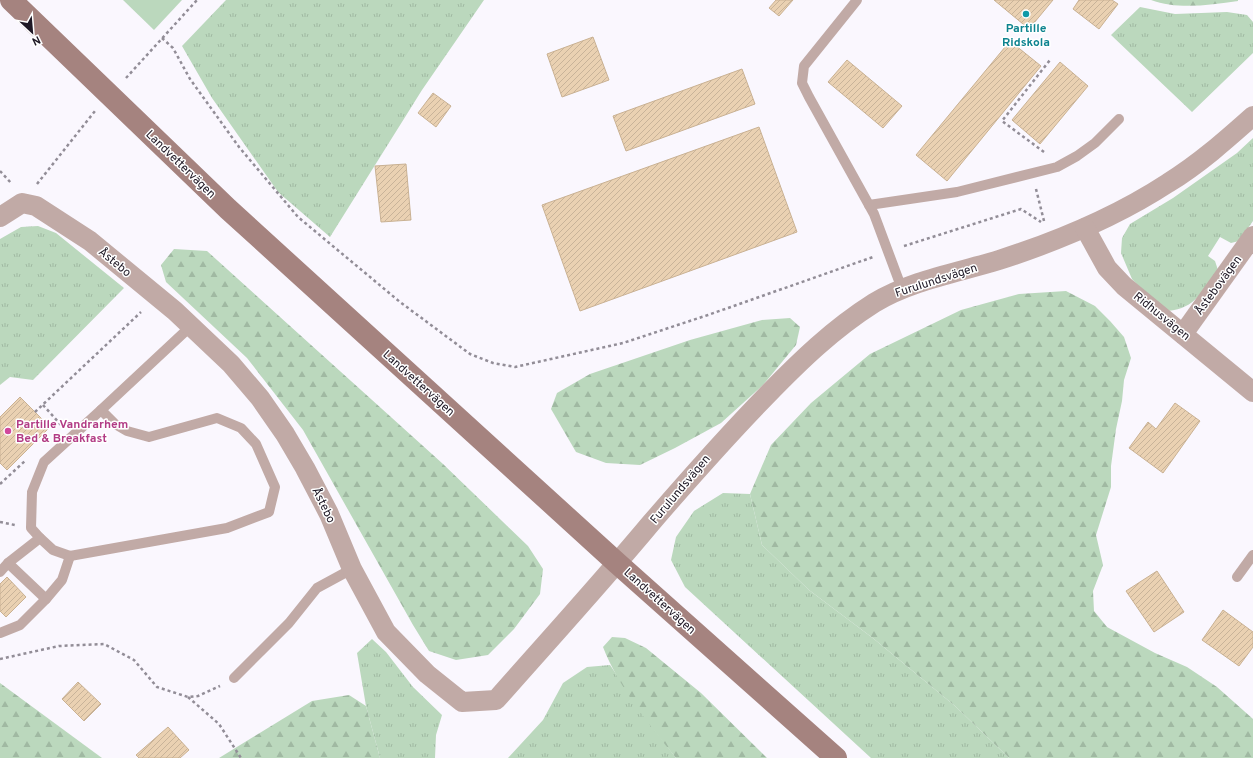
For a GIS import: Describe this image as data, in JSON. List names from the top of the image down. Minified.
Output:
{"streets":{"street":["Landvettervägen","Åstebo","Furulundsvägen","Åstebovägen","Ridhusvägen"]},"crossings":[["Landvettervägen","Åstebo"],["Landvettervägen","Furulundsvägen"],["Åstebo","Furulundsvägen"],["Furulundsvägen","Ridhusvägen"],["Åstebovägen","Ridhusvägen"]],"places":["Partille Ridskola","Partille Vandrarhem Bed & Breakfast"],"north":"bottom right"}
